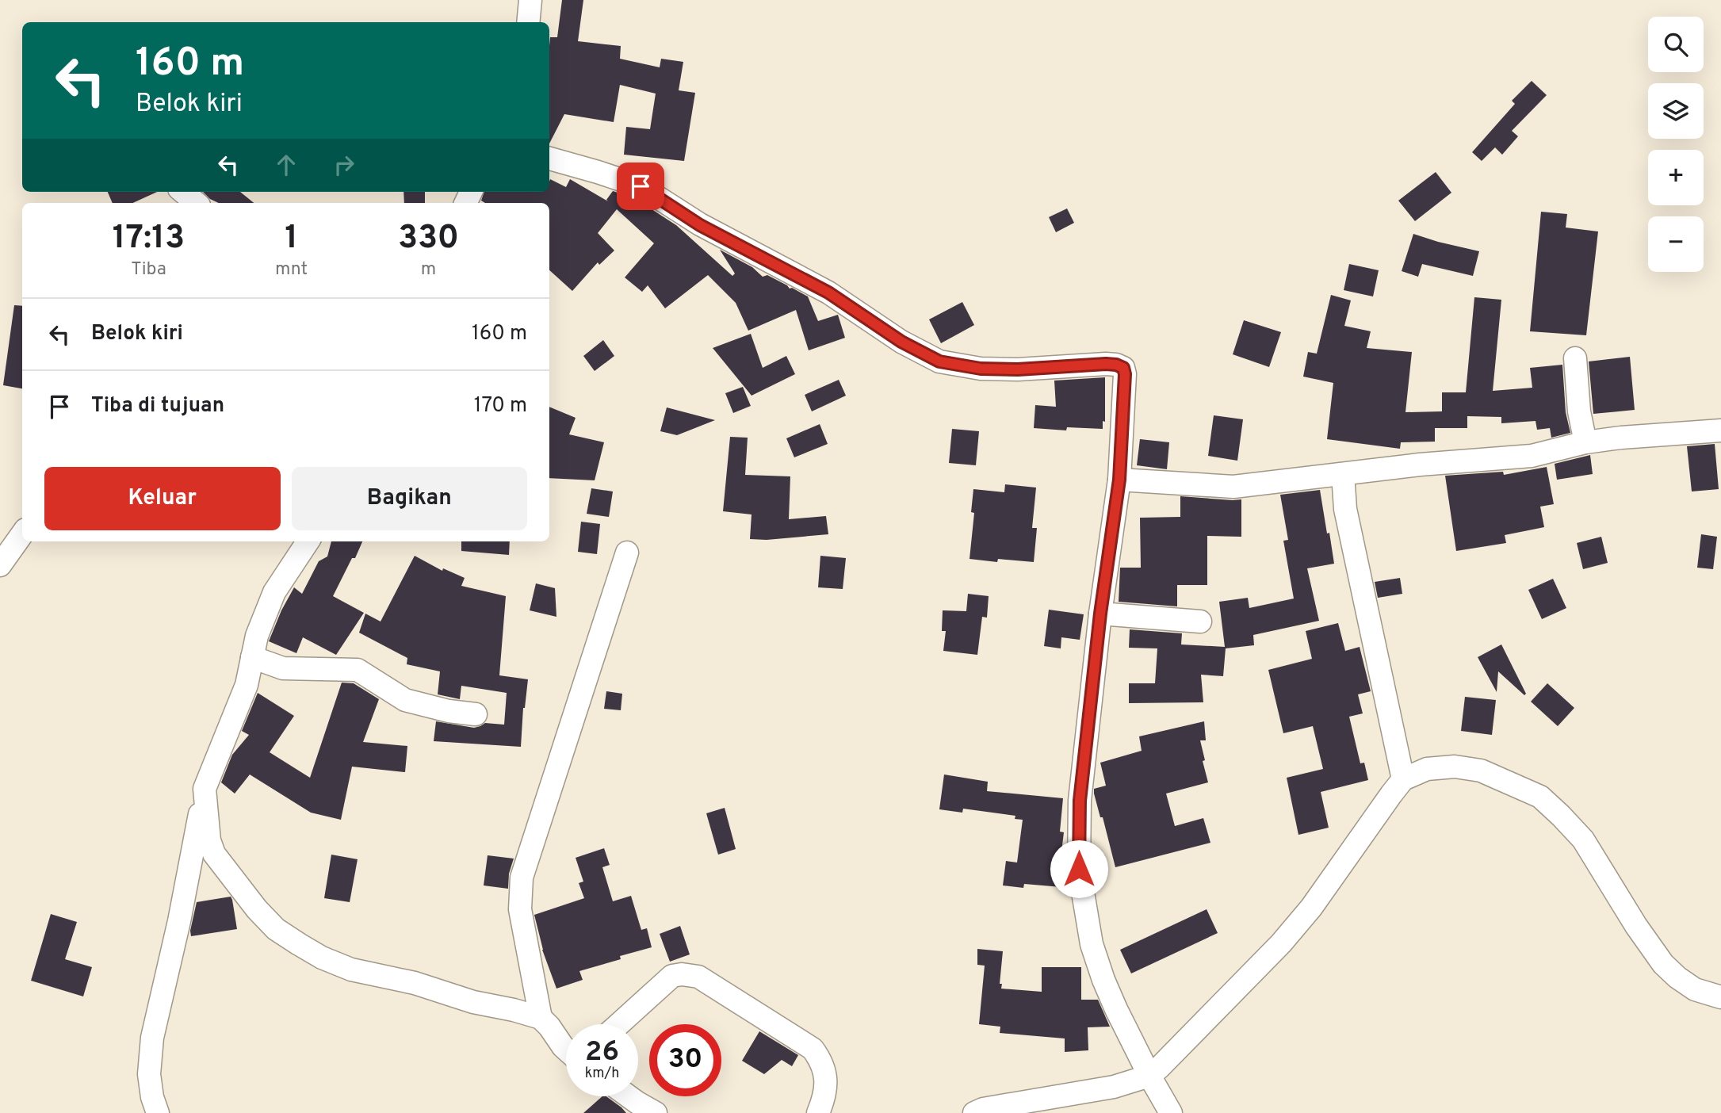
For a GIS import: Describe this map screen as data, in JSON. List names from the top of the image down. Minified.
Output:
{"page":{"map_buttons":["+","−"],"turn":["160 m","Belok kiri"],"eta":["17:13","Tiba","1","mnt","330","m"],"list":[{"name":"Belok kiri","value":"160 m"},{"name":"Tiba di tujuan","value":"170 m"}],"buttons":["Keluar","Bagikan"],"speed":"26 km/h","limit":"30"}}
